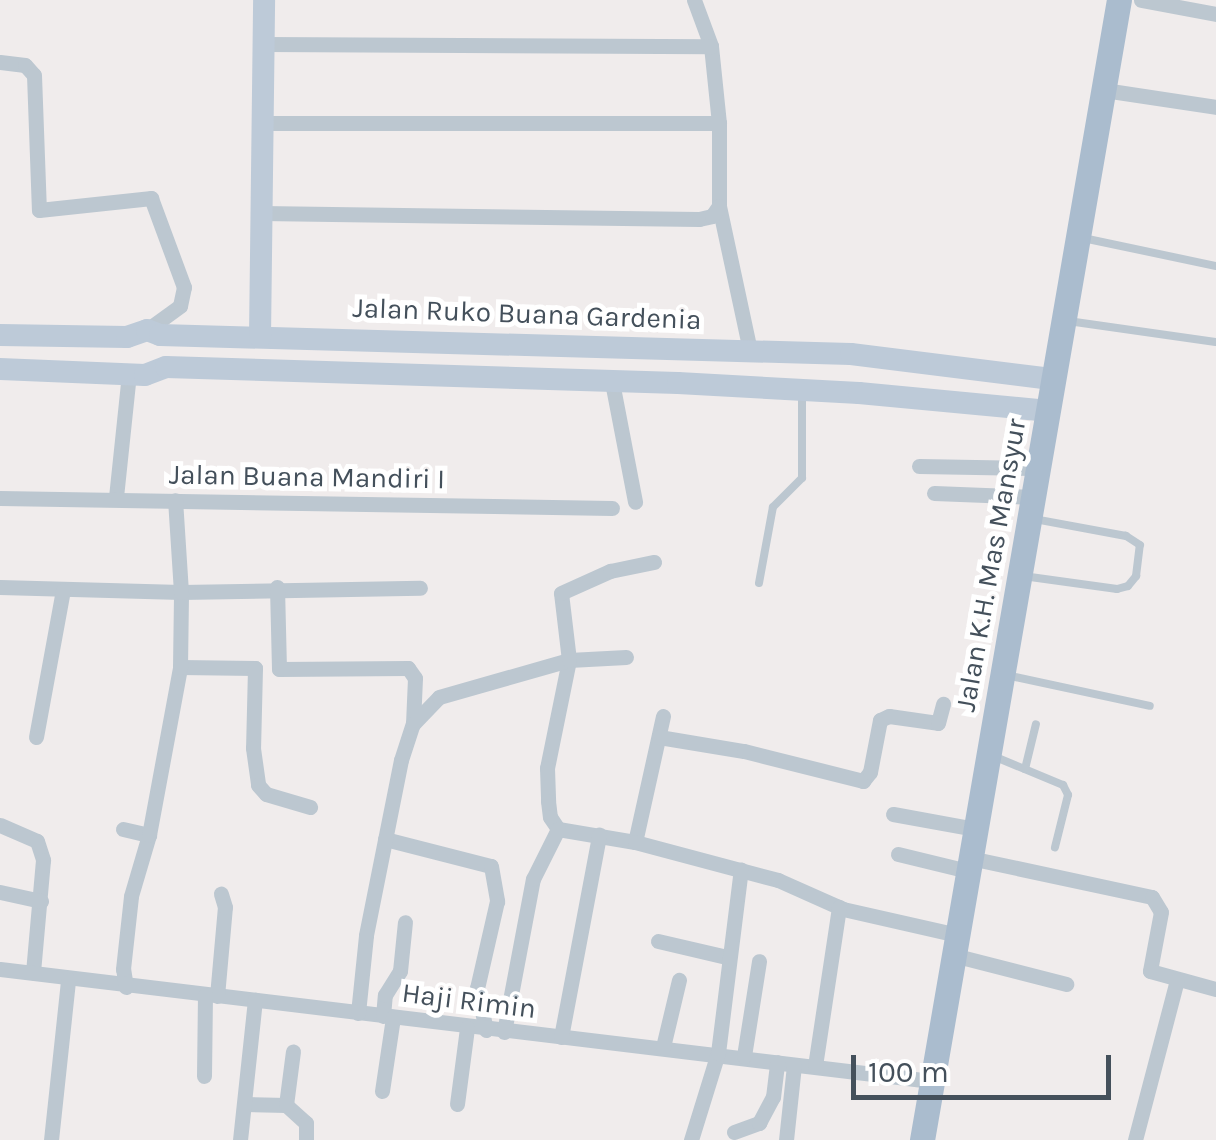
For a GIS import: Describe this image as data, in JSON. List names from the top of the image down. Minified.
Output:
{"streets":{"main road":["Jalan K.H. Mas Mansyur"],"street":["Jalan Ruko Buana Gardenia","Jalan Buana Mandiri I","Haji Rimin"]},"crossings":[["Jalan Ruko Buana Gardenia","Jalan K.H. Mas Mansyur"],["Jalan K.H. Mas Mansyur","Haji Rimin"]],"scale_bar":"100 m"}
